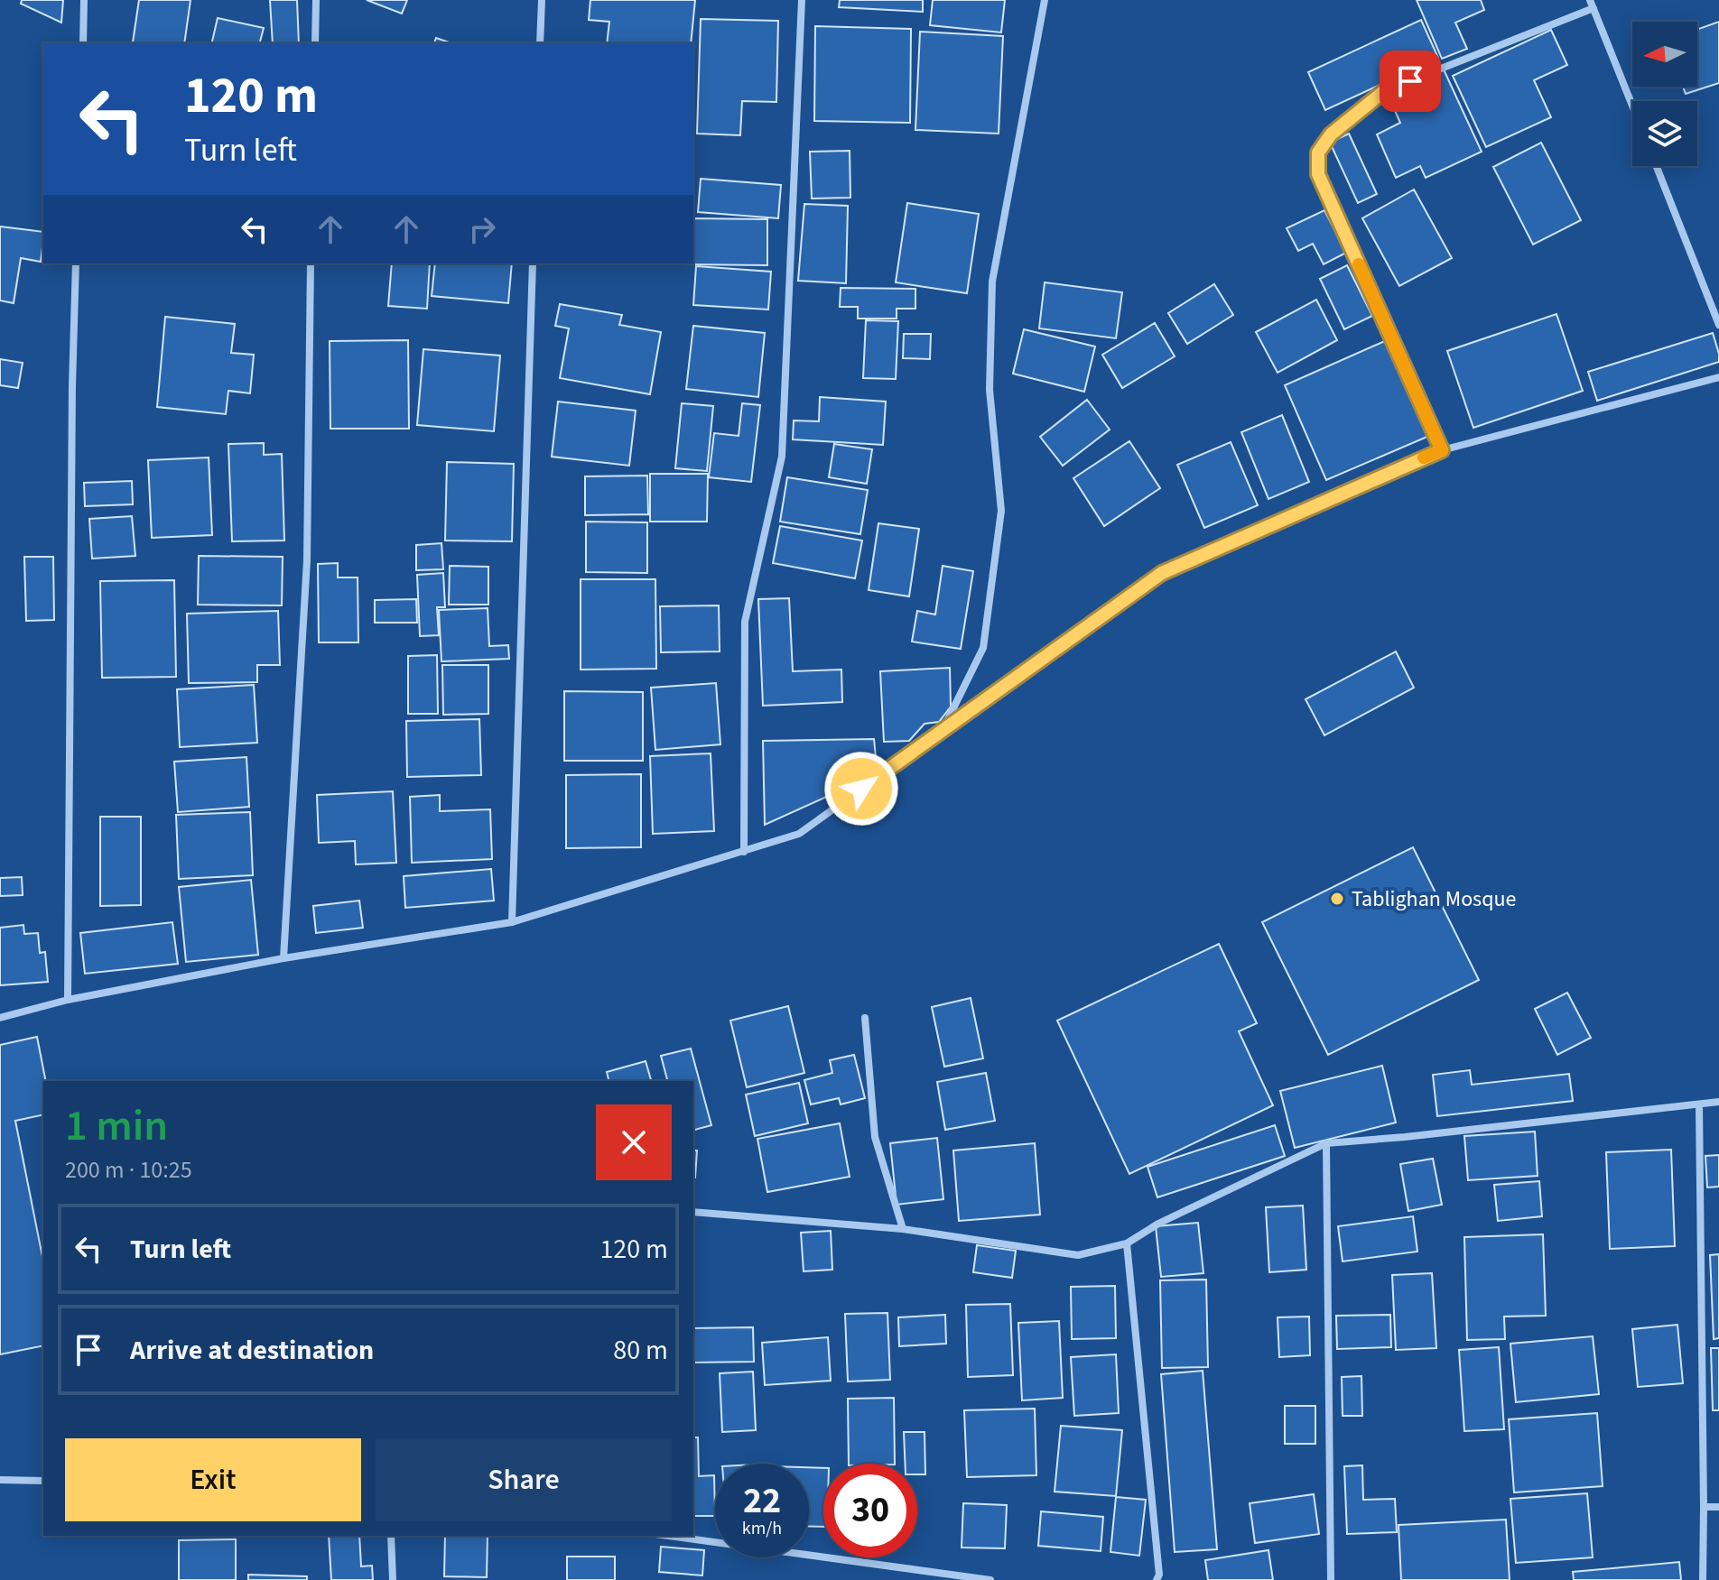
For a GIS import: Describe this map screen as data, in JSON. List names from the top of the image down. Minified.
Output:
{"places":["Tablighan Mosque"],"north":"left","page":{"turn":["120 m","Turn left"],"heading":["1 min","200 m · 10:25"],"list":[{"name":"Turn left","value":"120 m"},{"name":"Arrive at destination","value":"80 m"}],"buttons":["Exit","Share"],"speed":"22 km/h","limit":"30"}}
